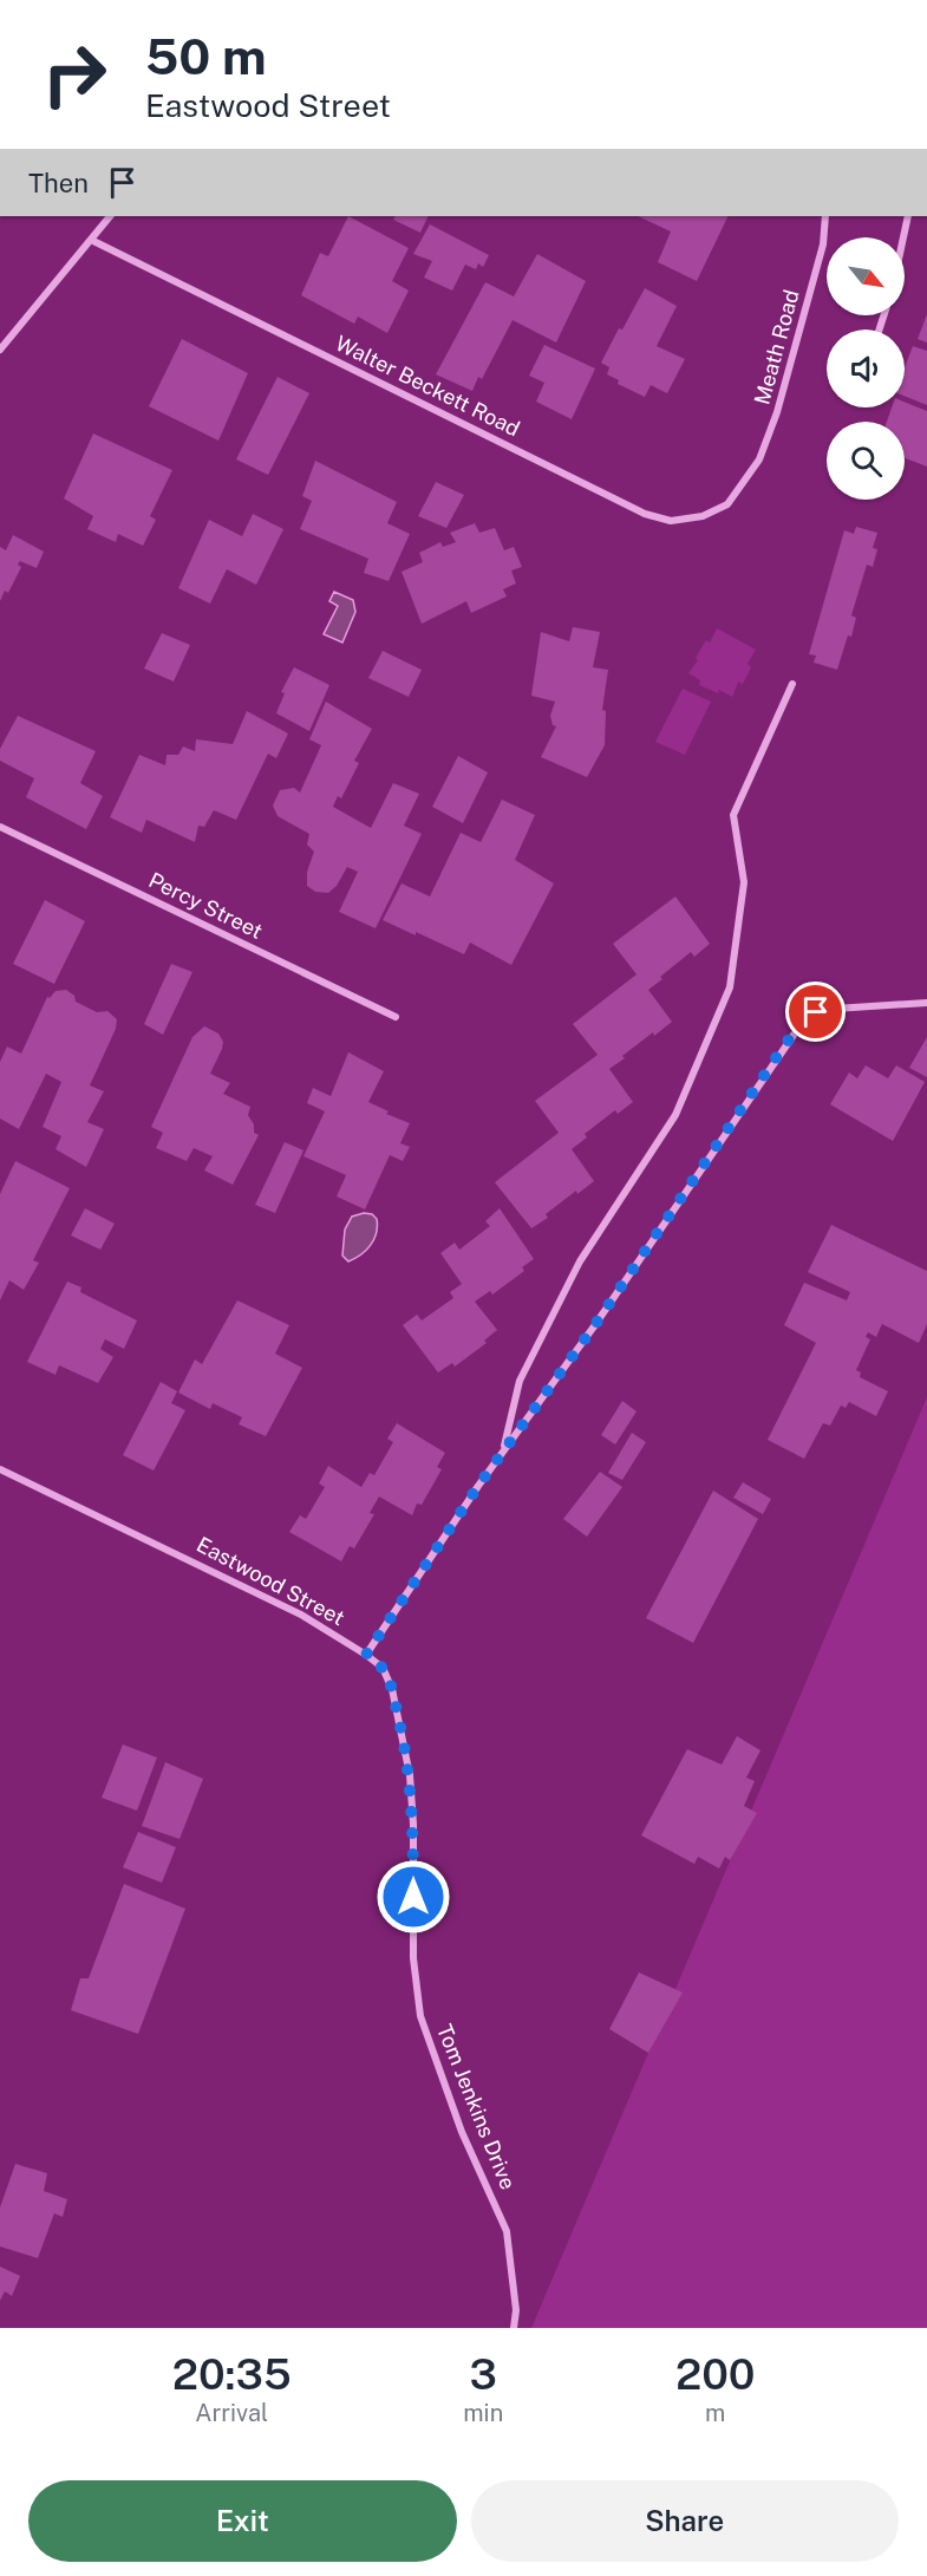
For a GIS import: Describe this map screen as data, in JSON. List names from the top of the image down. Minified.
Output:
{"streets":{"street":["Meath Road","Walter Beckett Road","Percy Street","Eastwood Street","Tom Jenkins Drive"]},"crossings":[["Meath Road","Walter Beckett Road"],["Eastwood Street","Tom Jenkins Drive"]],"north":"bottom right","page":{"turn":["50 m","Eastwood Street"],"then":"Then","eta":["20:35","Arrival","3","min","200","m"],"buttons":["Exit","Share"]}}
